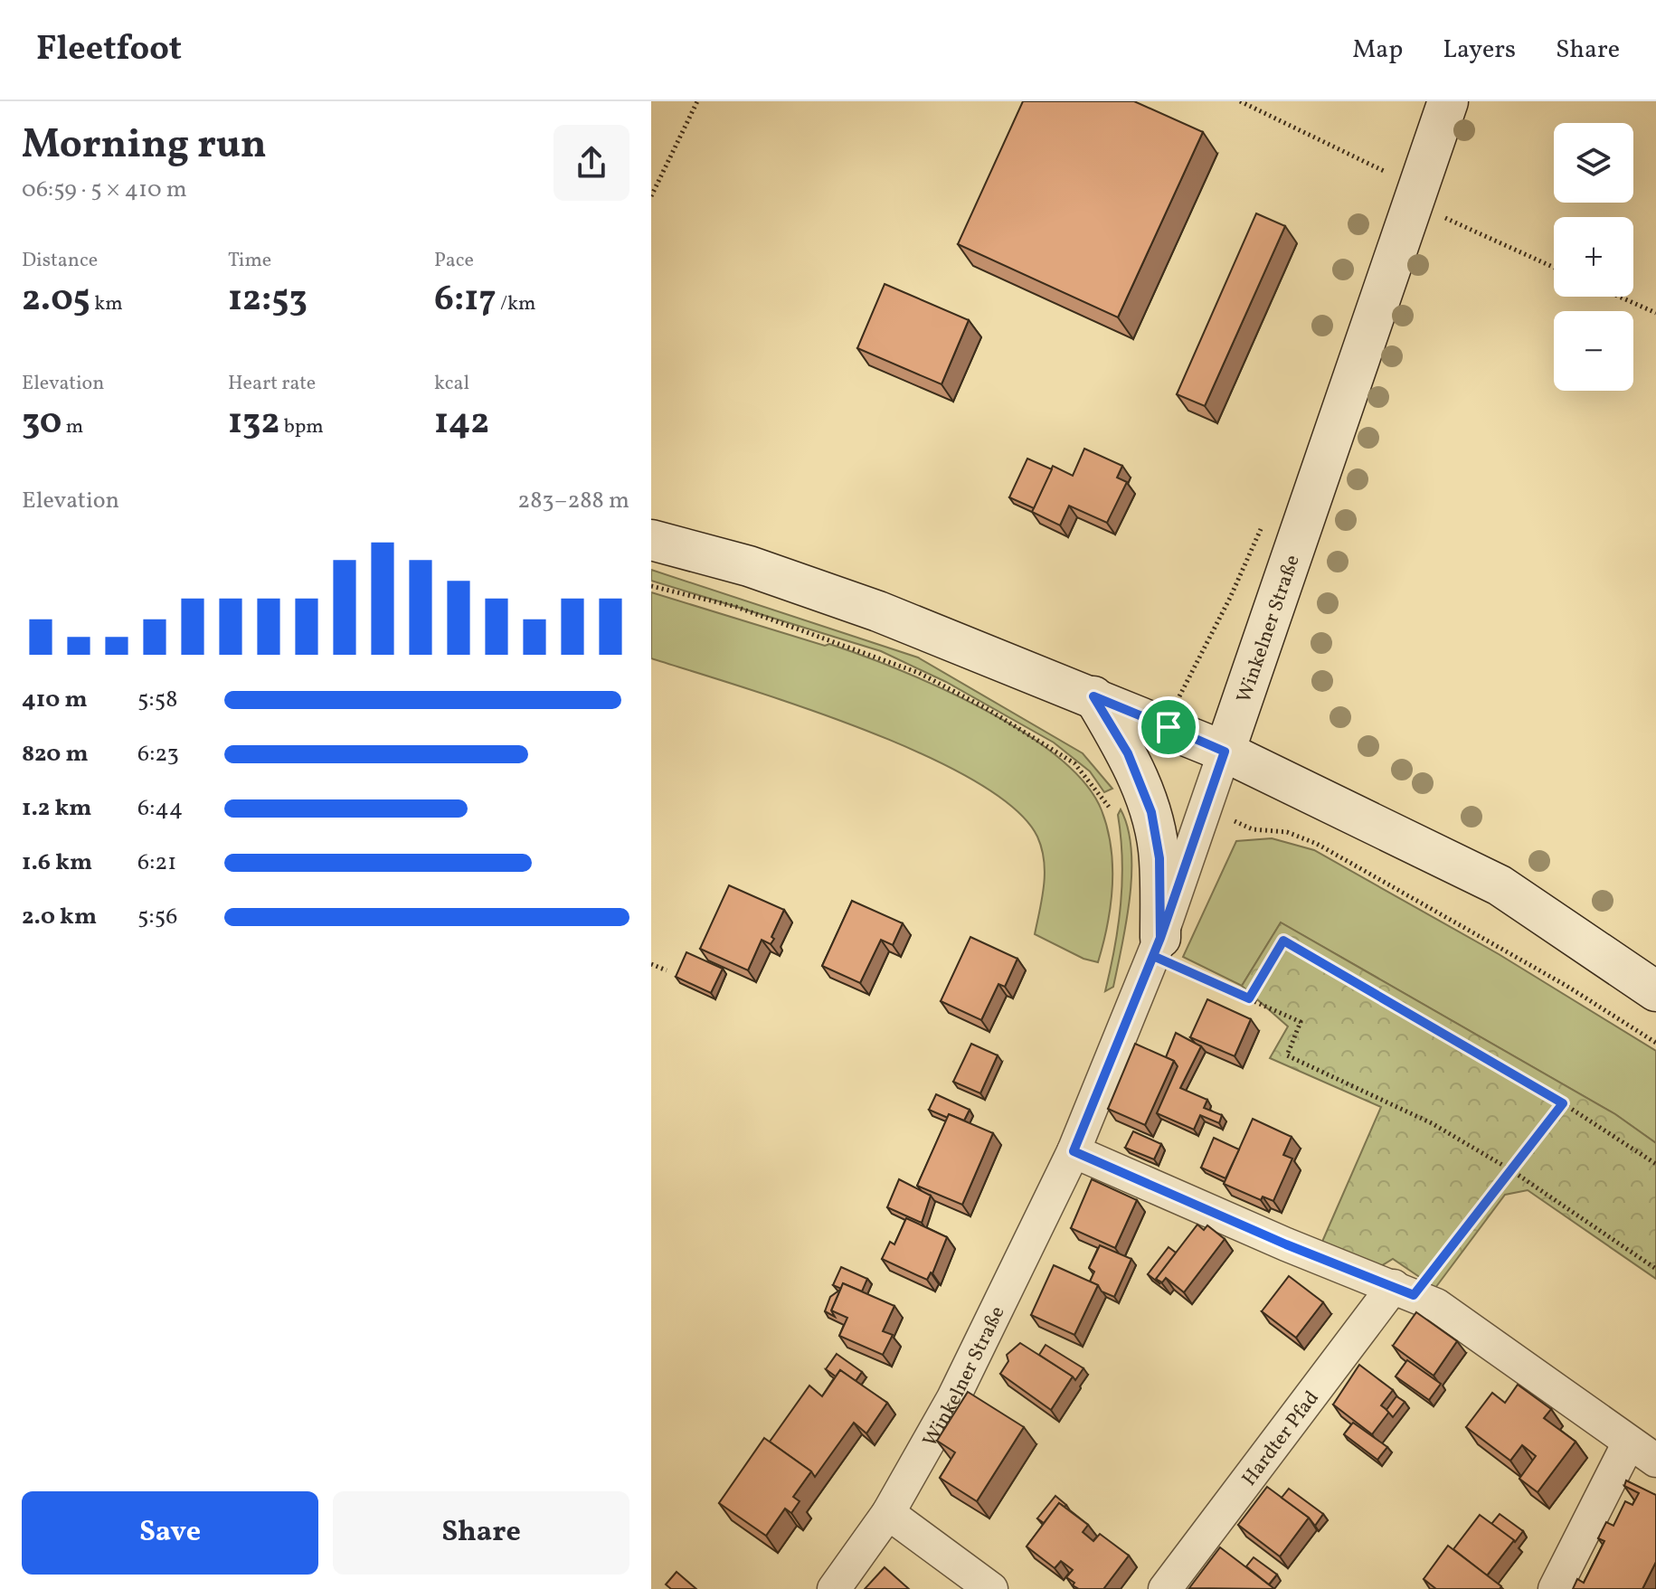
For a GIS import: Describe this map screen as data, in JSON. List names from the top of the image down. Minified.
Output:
{"streets":{"main road":["Winkelner Straße"],"street":["Hardter Pfad"]},"page":{"header":"Fleetfoot","nav":["Map","Layers","Share"],"heading":["Morning run","06:59 · 5 × 410 m"],"map_buttons":["+","−"],"stats":[["Distance","2.05 km"],["Time","12:53"],["Pace","6:17 /km"],["Elevation","30 m"],["Heart rate","132 bpm"],["kcal","142"]],"chart":["Elevation","283–288 m"],"list":[{"name":"410 m","note":"5:58"},{"name":"820 m","note":"6:23"},{"name":"1.2 km","note":"6:44"},{"name":"1.6 km","note":"6:21"},{"name":"2.0 km","note":"5:56"}],"buttons":["Save","Share"]}}
